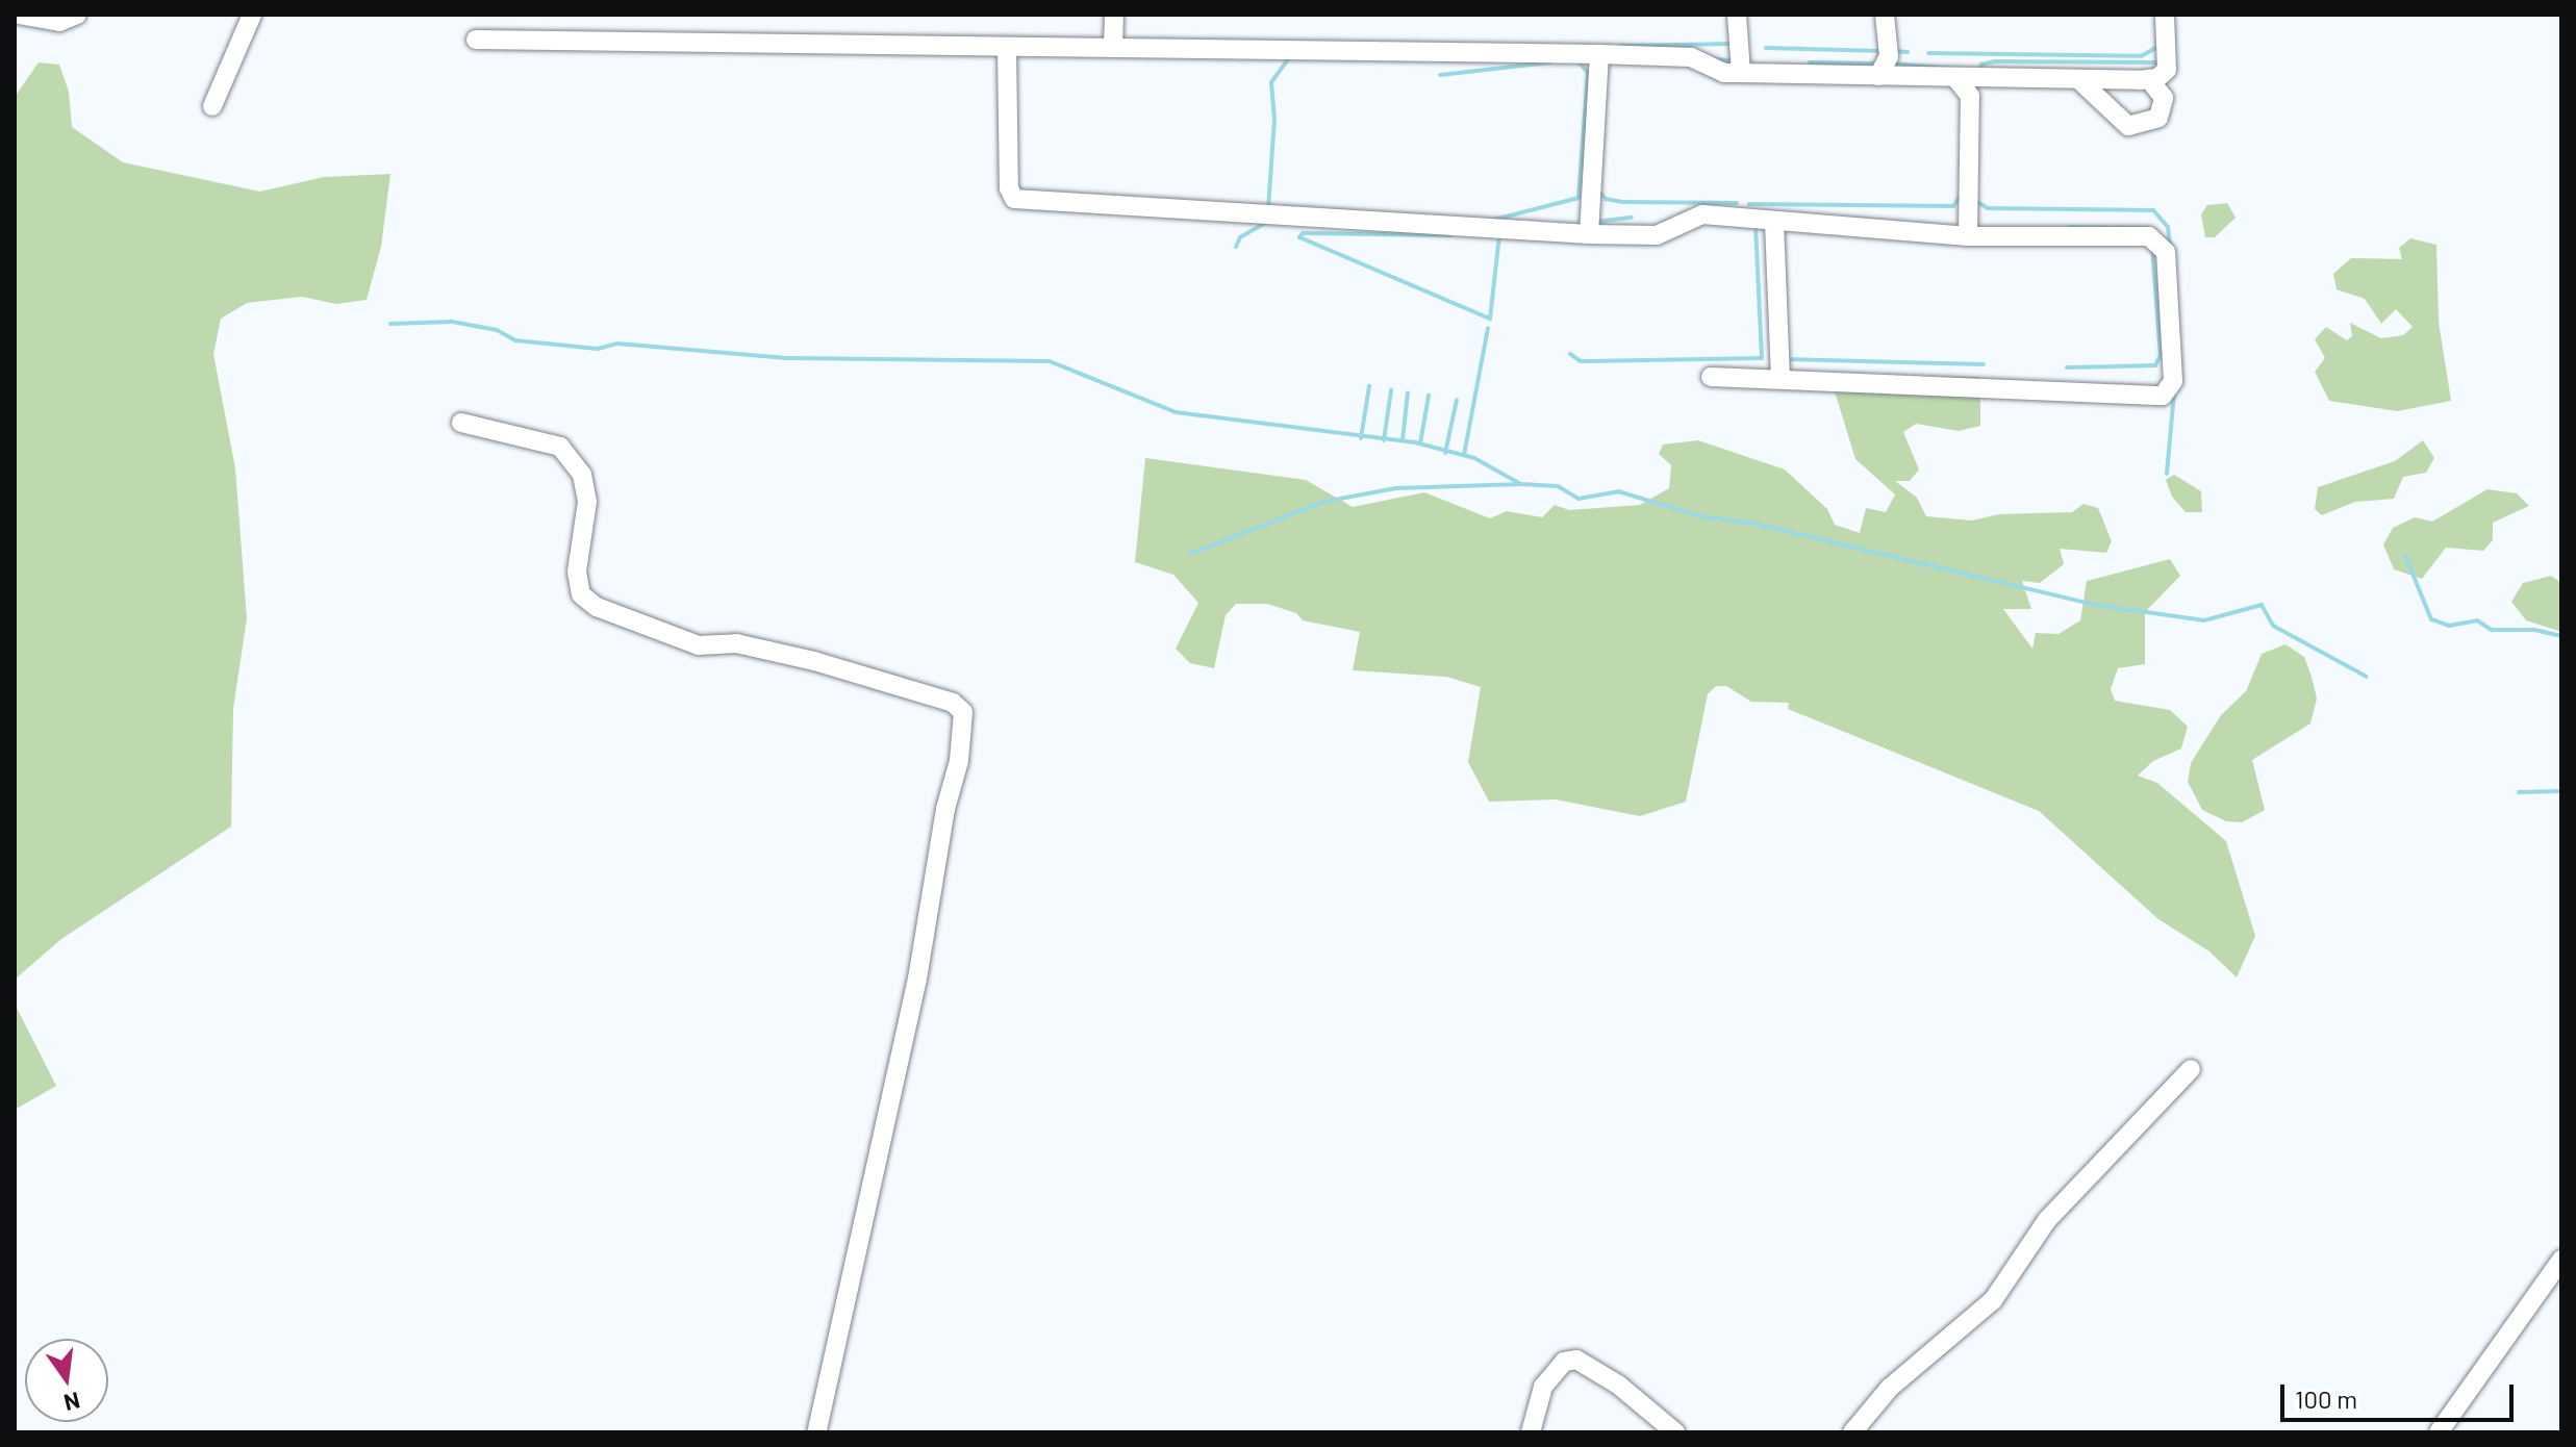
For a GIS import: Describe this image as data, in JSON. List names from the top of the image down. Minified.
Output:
{"scale_bar":"100 m","north":"bottom"}
